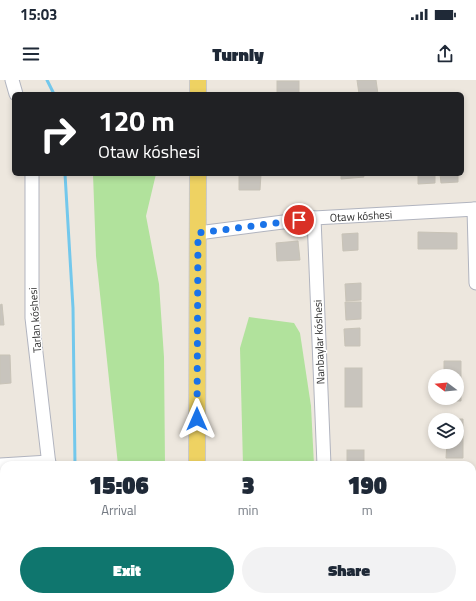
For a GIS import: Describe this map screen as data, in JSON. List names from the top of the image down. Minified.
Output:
{"streets":{"street":["Otaw kóshesi","Tarlan kóshesi","Nanbaylar kóshesi"]},"crossings":[["Otaw kóshesi","Nanbaylar kóshesi"]],"north":"left","page":{"status":"15:03","header":"Turnly","turn":["120 m","Otaw kóshesi"],"eta":["15:06","Arrival","3","min","190","m"],"buttons":["Exit","Share"]}}
